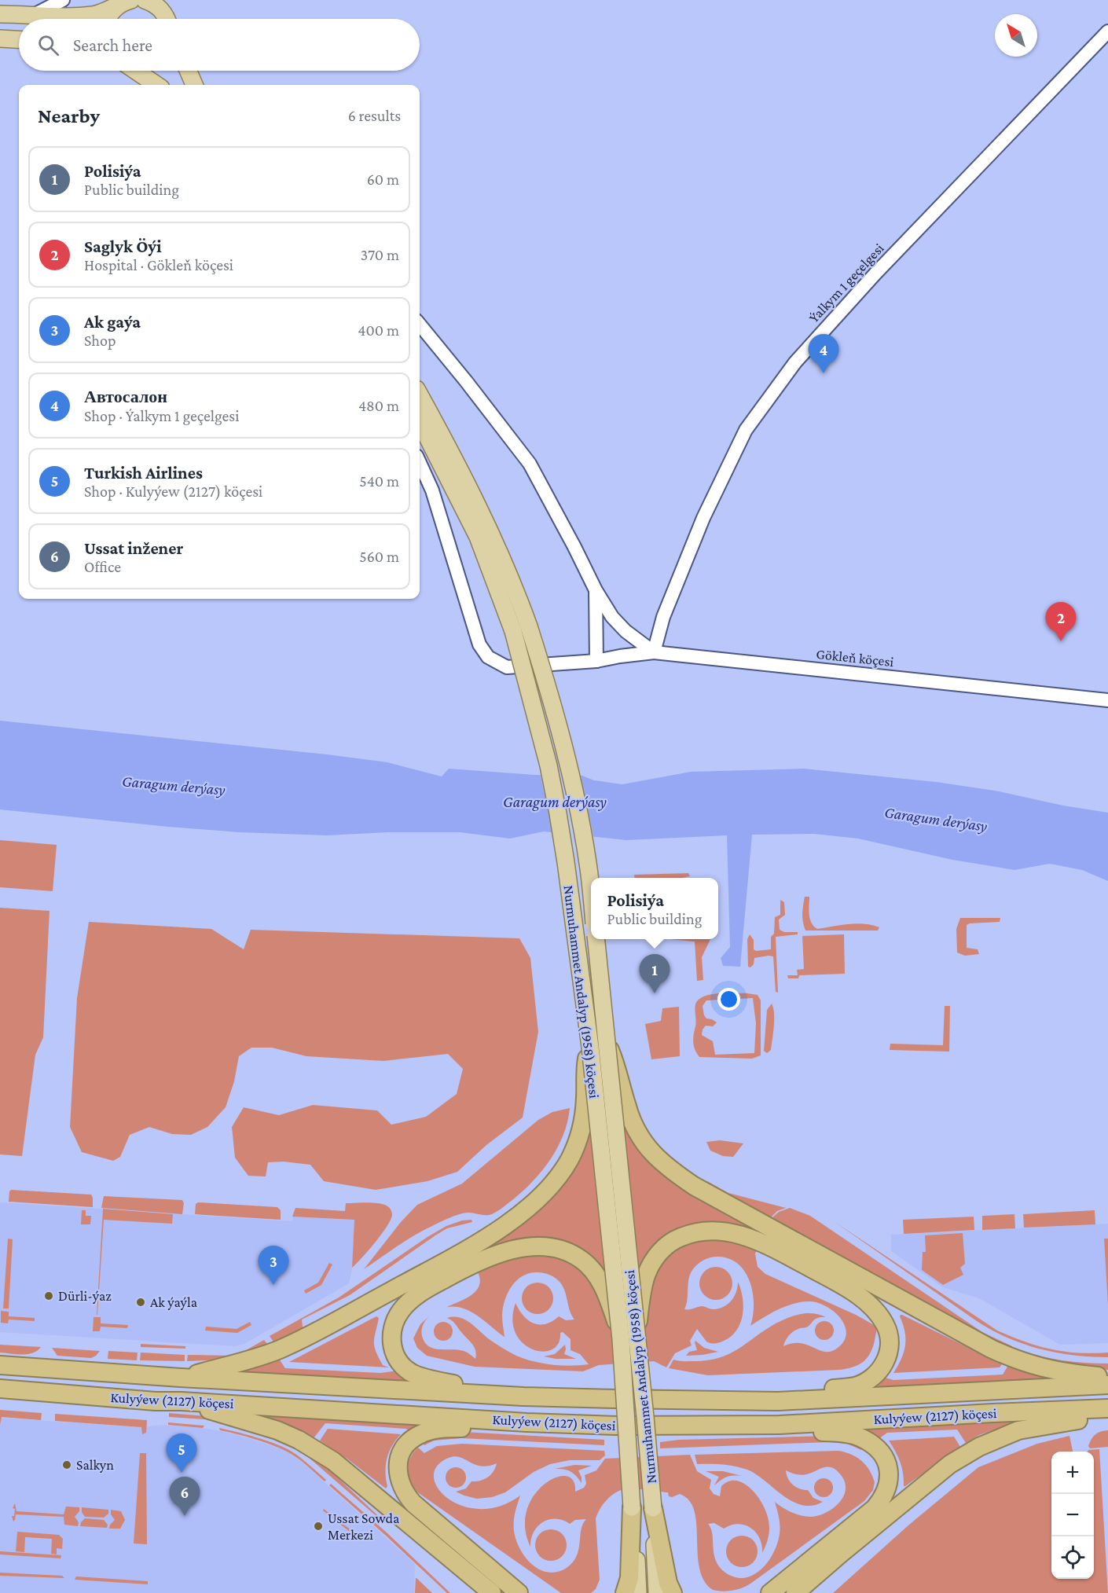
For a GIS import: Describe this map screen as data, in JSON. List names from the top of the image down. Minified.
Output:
{"streets":{"highway":["Kulyýew (2127) köçesi"],"main road":["Nurmuhammet Andalyp (1958) köçesi"],"street":["Ýalkym 1 geçelgesi","Gökleň köçesi"]},"crossings":[["Ýalkym 1 geçelgesi","Gökleň köçesi"]],"water":["Garagum derýasy"],"places":["Dürli-ýaz","Ak ýaýla","Salkyn","Ussat Sowda Merkezi"],"north":"top left","page":{"search":"Search here","heading":["Nearby","6 results"],"list":[{"mark":"1","name":"Polisiýa","note":"Public building","value":"60 m"},{"mark":"2","name":"Saglyk Öýi","note":"Hospital · Gökleň köçesi","value":"370 m"},{"mark":"3","name":"Ak gaýa","note":"Shop","value":"400 m"},{"mark":"4","name":"Автосалон","note":"Shop · Ýalkym 1 geçelgesi","value":"480 m"},{"mark":"5","name":"Turkish Airlines","note":"Shop · Kulyýew (2127) köçesi","value":"540 m"},{"mark":"6","name":"Ussat inžener","note":"Office","value":"560 m"}],"pins":["4","2","1","3","5","6"],"popup":["Polisiýa","Public building"],"map_buttons":["+","−"]}}
